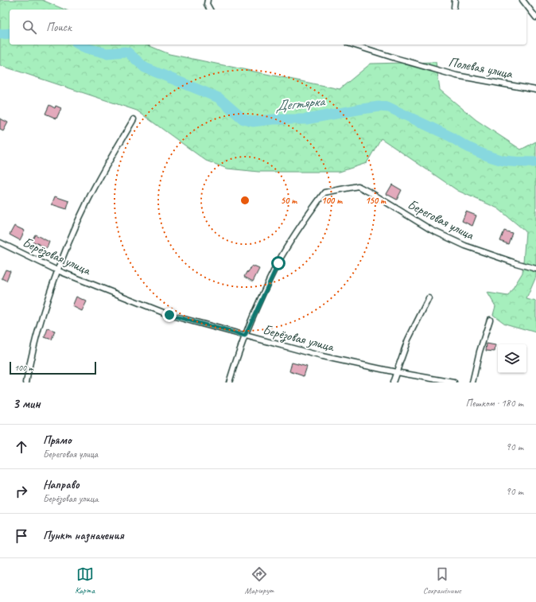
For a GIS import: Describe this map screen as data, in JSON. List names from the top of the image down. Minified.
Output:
{"streets":{"street":["Полевая улица","Береговая улица","Берёзовая улица"]},"crossings":[["Береговая улица","Берёзовая улица"]],"water":["Дегтярка"],"scale_bar":"100 m","page":{"search":"Поиск","scale":"100 m","heading":["3 мин","Пешком · 180 m"],"list":[["Прямо","Береговая улица","90 m"],["Направо","Берёзовая улица","90 m"],"Пункт назначения"],"nav":["Карта","Маршрут","Сохранённые"]},"rings":["50 m","100 m","150 m"]}
